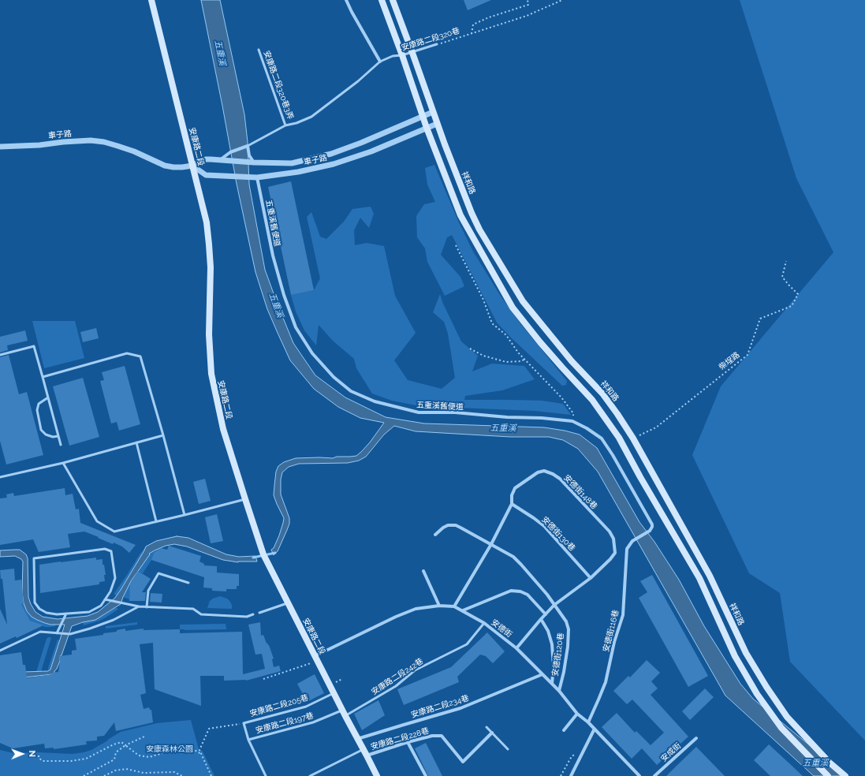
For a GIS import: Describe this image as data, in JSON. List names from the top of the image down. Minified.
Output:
{"streets":{"main road":["安康路二段","祥和路"],"street":["安康路二段320巷","車子路","五重溪舊便道","安德街148巷","安德街130巷","安德街","安德街116巷","安德街120巷","安康路二段234巷","安康路二段228巷","安成街"],"lane":["安康路二段320巷3弄","安康路二段242巷","安康路二段205巷","安康路二段197巷"],"path":["柴埕路"]},"crossings":[["安康路二段320巷","安康路二段320巷3弄"],["安康路二段320巷","車子路"],["安康路二段320巷","祥和路"],["車子路","安康路二段"],["車子路","祥和路"],["車子路","五重溪舊便道"],["安康路二段","安德街"],["安康路二段","安康路二段242巷"],["安康路二段","安康路二段205巷"],["安康路二段","安康路二段234巷"],["安康路二段","安康路二段197巷"],["安康路二段","安康路二段228巷"],["祥和路","柴埕路"],["五重溪舊便道","安德街116巷"],["安德街148巷","安德街130巷"],["安德街148巷","安德街"],["安德街148巷","安德街120巷"],["安德街","安德街116巷"],["安德街","安德街120巷"],["安德街","安康路二段242巷"],["安德街","安康路二段234巷"],["安康路二段242巷","安康路二段197巷"],["安康路二段205巷","安康路二段197巷"]],"water":["五重溪"],"parks":["安康森林公園"],"north":"right"}
